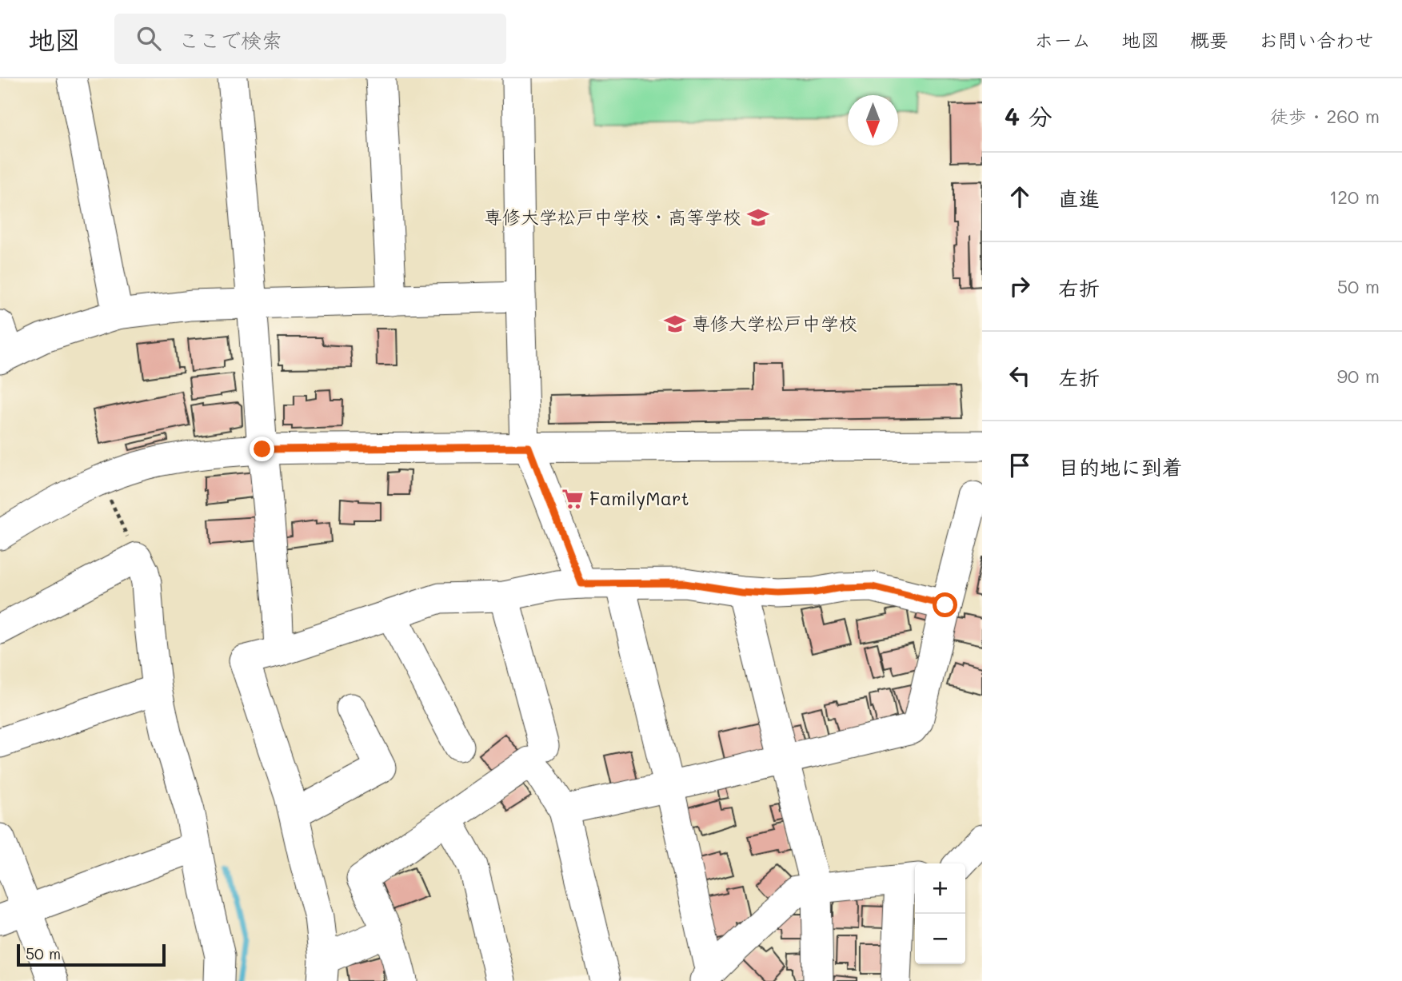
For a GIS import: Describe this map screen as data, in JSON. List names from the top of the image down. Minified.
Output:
{"places":{"school or university":["専修大学松戸中学校・高等学校","専修大学松戸中学校"],"supermarket":["FamilyMart"]},"scale_bar":"50 m","north":"bottom","page":{"header":"地図","search":"ここで検索","nav":["ホーム","地図","概要","お問い合わせ"],"heading":["4 分","徒歩 · 260 m"],"list":[["直進","120 m"],["右折","50 m"],["左折","90 m"],"目的地に到着"],"map_buttons":["+","−"],"scale":"50 m"}}
